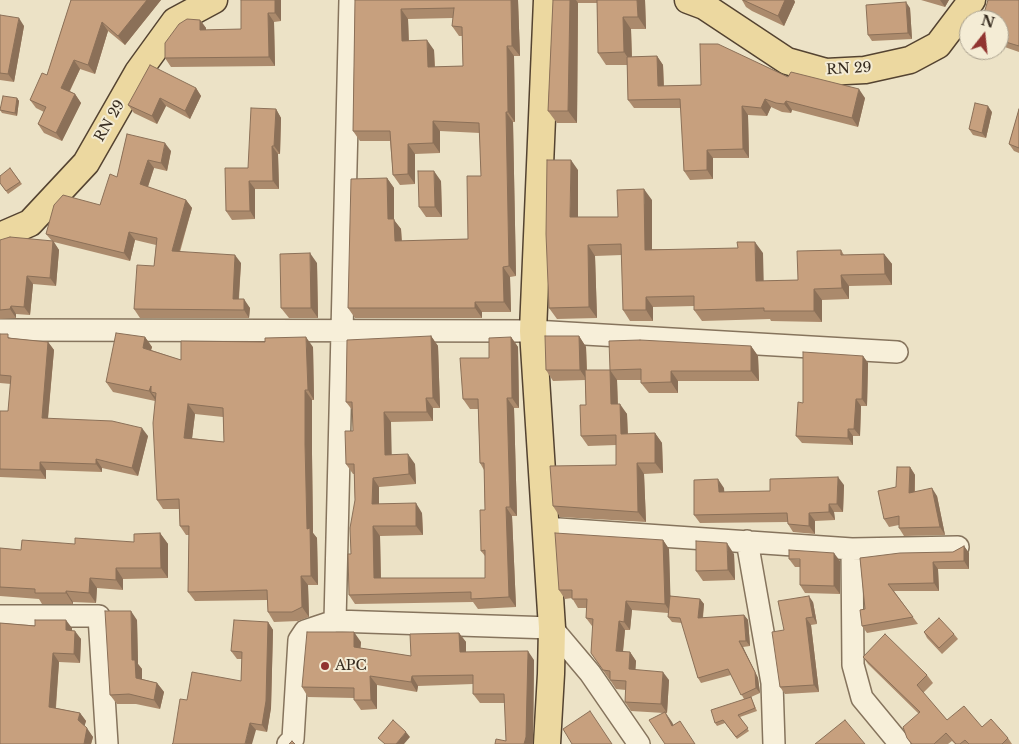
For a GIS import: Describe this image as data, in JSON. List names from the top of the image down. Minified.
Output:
{"streets":{"main road":["RN 29"]},"places":["APC"],"north":"top"}
